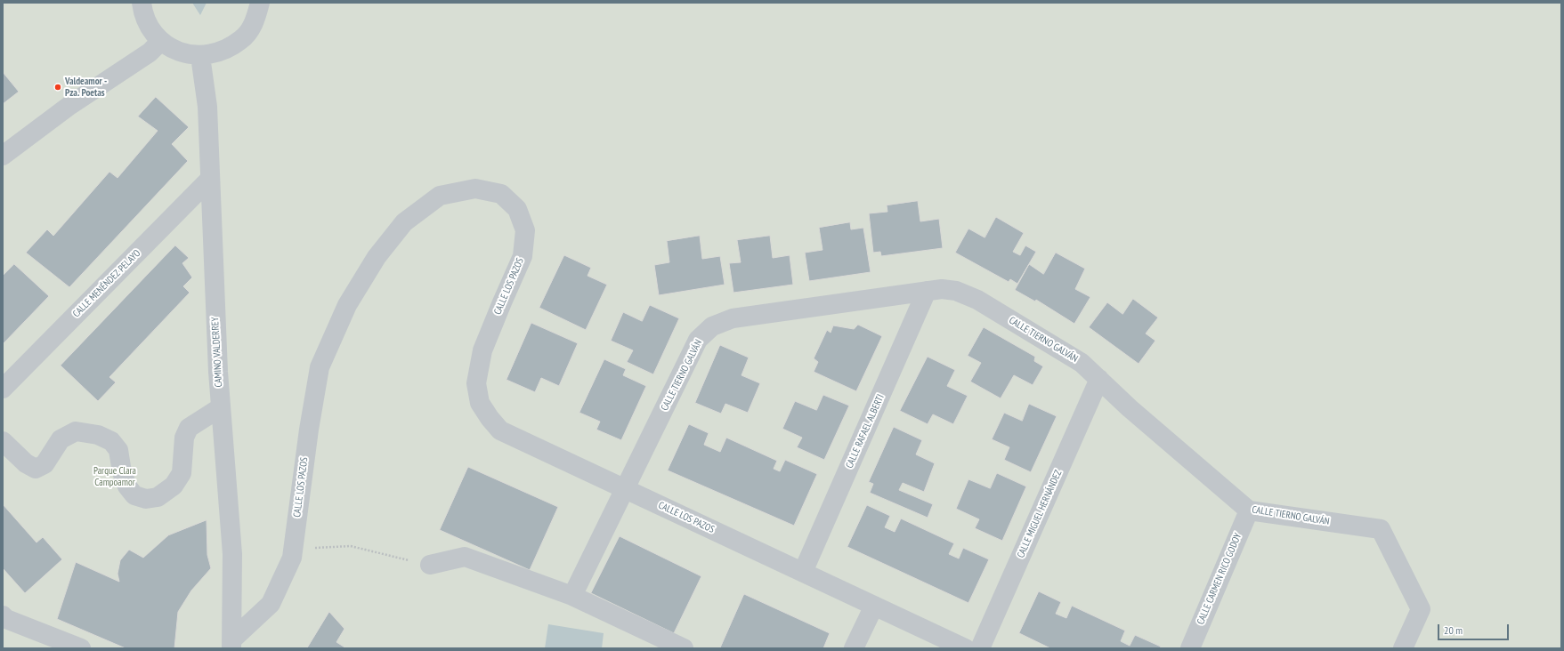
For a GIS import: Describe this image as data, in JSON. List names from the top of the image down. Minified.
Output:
{"streets":{"street":["CALLE MENÉNDEZ PELAYO","CALLE LOS PAZOS","CALLE TIERNO GALVÁN","CAMINO VALDERREY","CALLE RAFAEL ALBERTI","CALLE MIGUEL HERNÁNDEZ","CALLE CARMEN RICO GODOY"]},"crossings":[["CALLE MENÉNDEZ PELAYO","CAMINO VALDERREY"],["CALLE LOS PAZOS","CALLE TIERNO GALVÁN"],["CALLE LOS PAZOS","CAMINO VALDERREY"],["CALLE LOS PAZOS","CALLE RAFAEL ALBERTI"],["CALLE TIERNO GALVÁN","CALLE RAFAEL ALBERTI"],["CALLE TIERNO GALVÁN","CALLE MIGUEL HERNÁNDEZ"],["CALLE TIERNO GALVÁN","CALLE CARMEN RICO GODOY"]],"parks":["Parque Clara Campoamor"],"places":["Valdeamor - Pza. Poetas"],"scale_bar":"20 m"}
